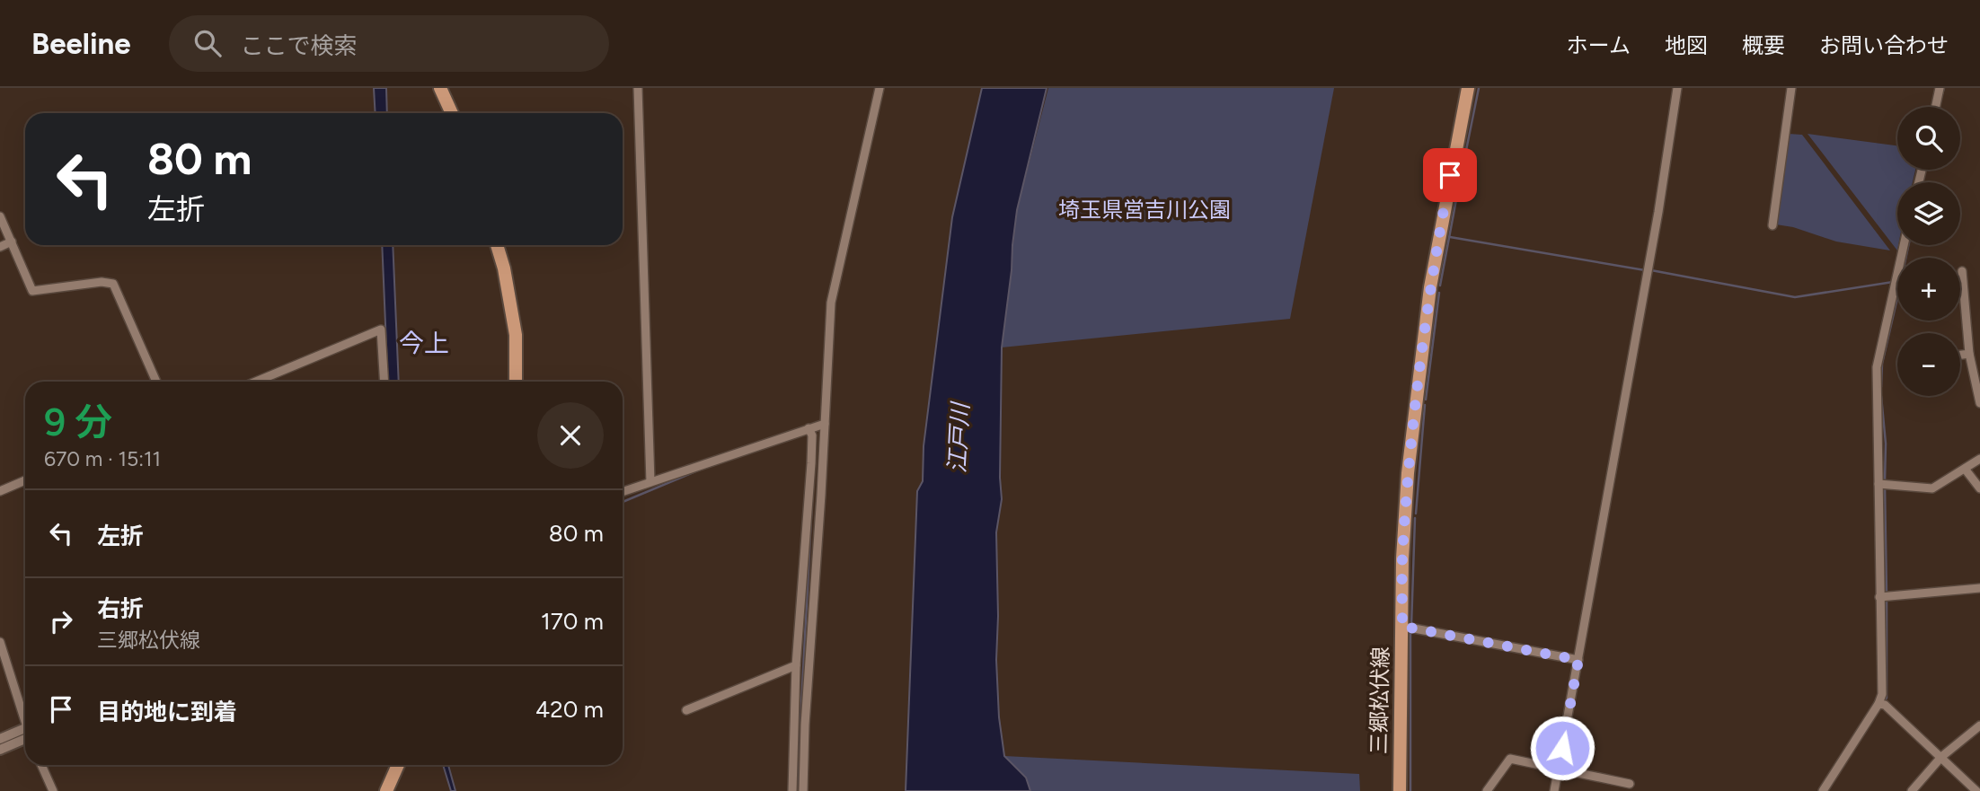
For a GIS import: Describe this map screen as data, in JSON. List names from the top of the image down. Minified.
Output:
{"streets":{"main road":["三郷松伏線"]},"districts":["今上"],"water":["江戸川"],"parks":["埼玉県営吉川公園"],"page":{"header":"Beeline","search":"ここで検索","nav":["ホーム","地図","概要","お問い合わせ"],"map_buttons":["+","−"],"turn":["80 m","左折"],"heading":["9 分","670 m · 15:11"],"list":[{"name":"左折","value":"80 m"},{"name":"右折","note":"三郷松伏線","value":"170 m"},{"name":"目的地に到着","value":"420 m"}]}}
